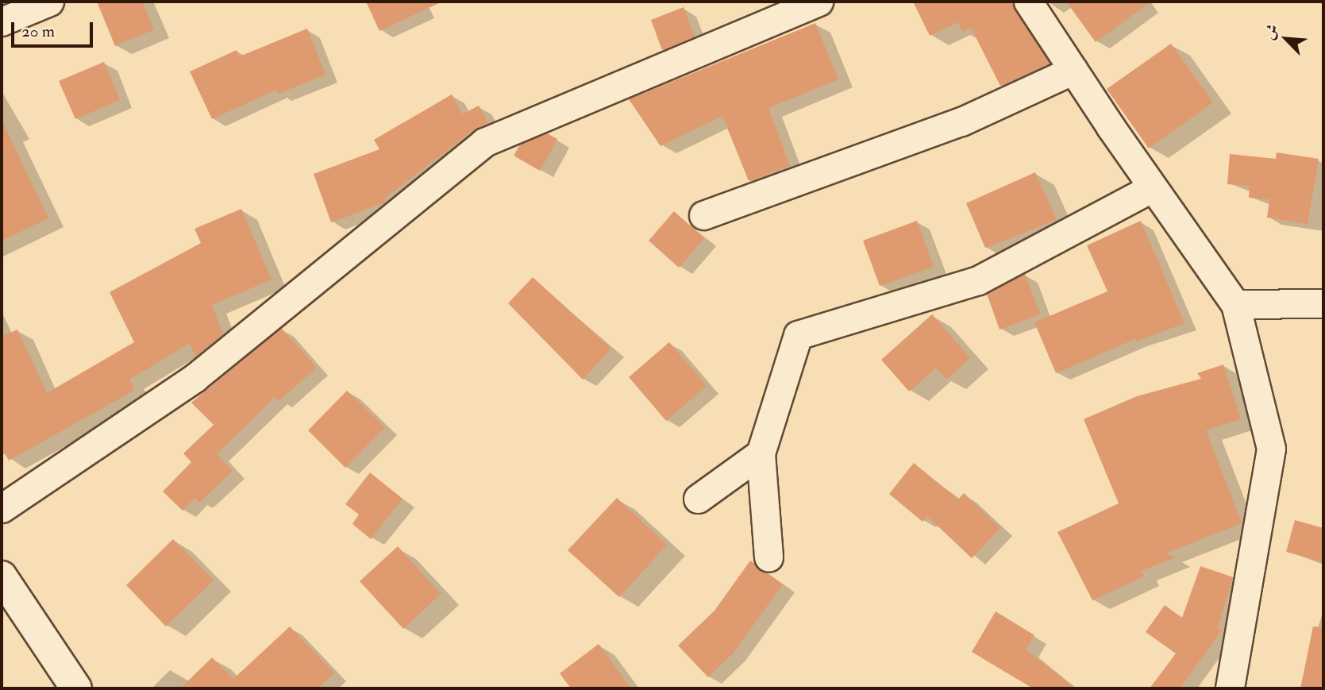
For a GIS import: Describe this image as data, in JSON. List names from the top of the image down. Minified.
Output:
{"scale_bar":"20 m","north":"top left"}
